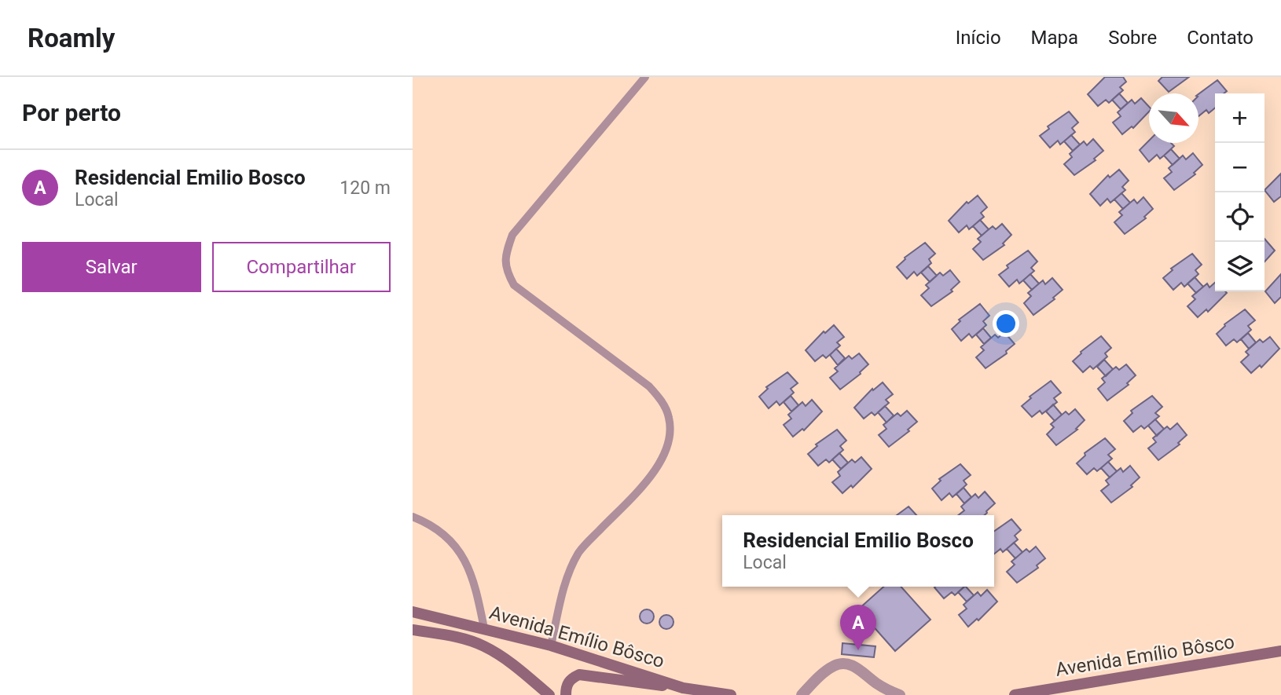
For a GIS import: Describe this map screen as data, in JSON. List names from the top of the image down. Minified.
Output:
{"streets":{"main road":["Avenida Emílio Bôsco"]},"north":"bottom right","page":{"header":"Roamly","nav":["Início","Mapa","Sobre","Contato"],"heading":"Por perto","map_buttons":["+","−"],"list":[{"mark":"A","name":"Residencial Emilio Bosco","note":"Local","value":"120 m"}],"buttons":["Salvar","Compartilhar"],"popup":["Residencial Emilio Bosco","Local"],"pins":"A"}}
